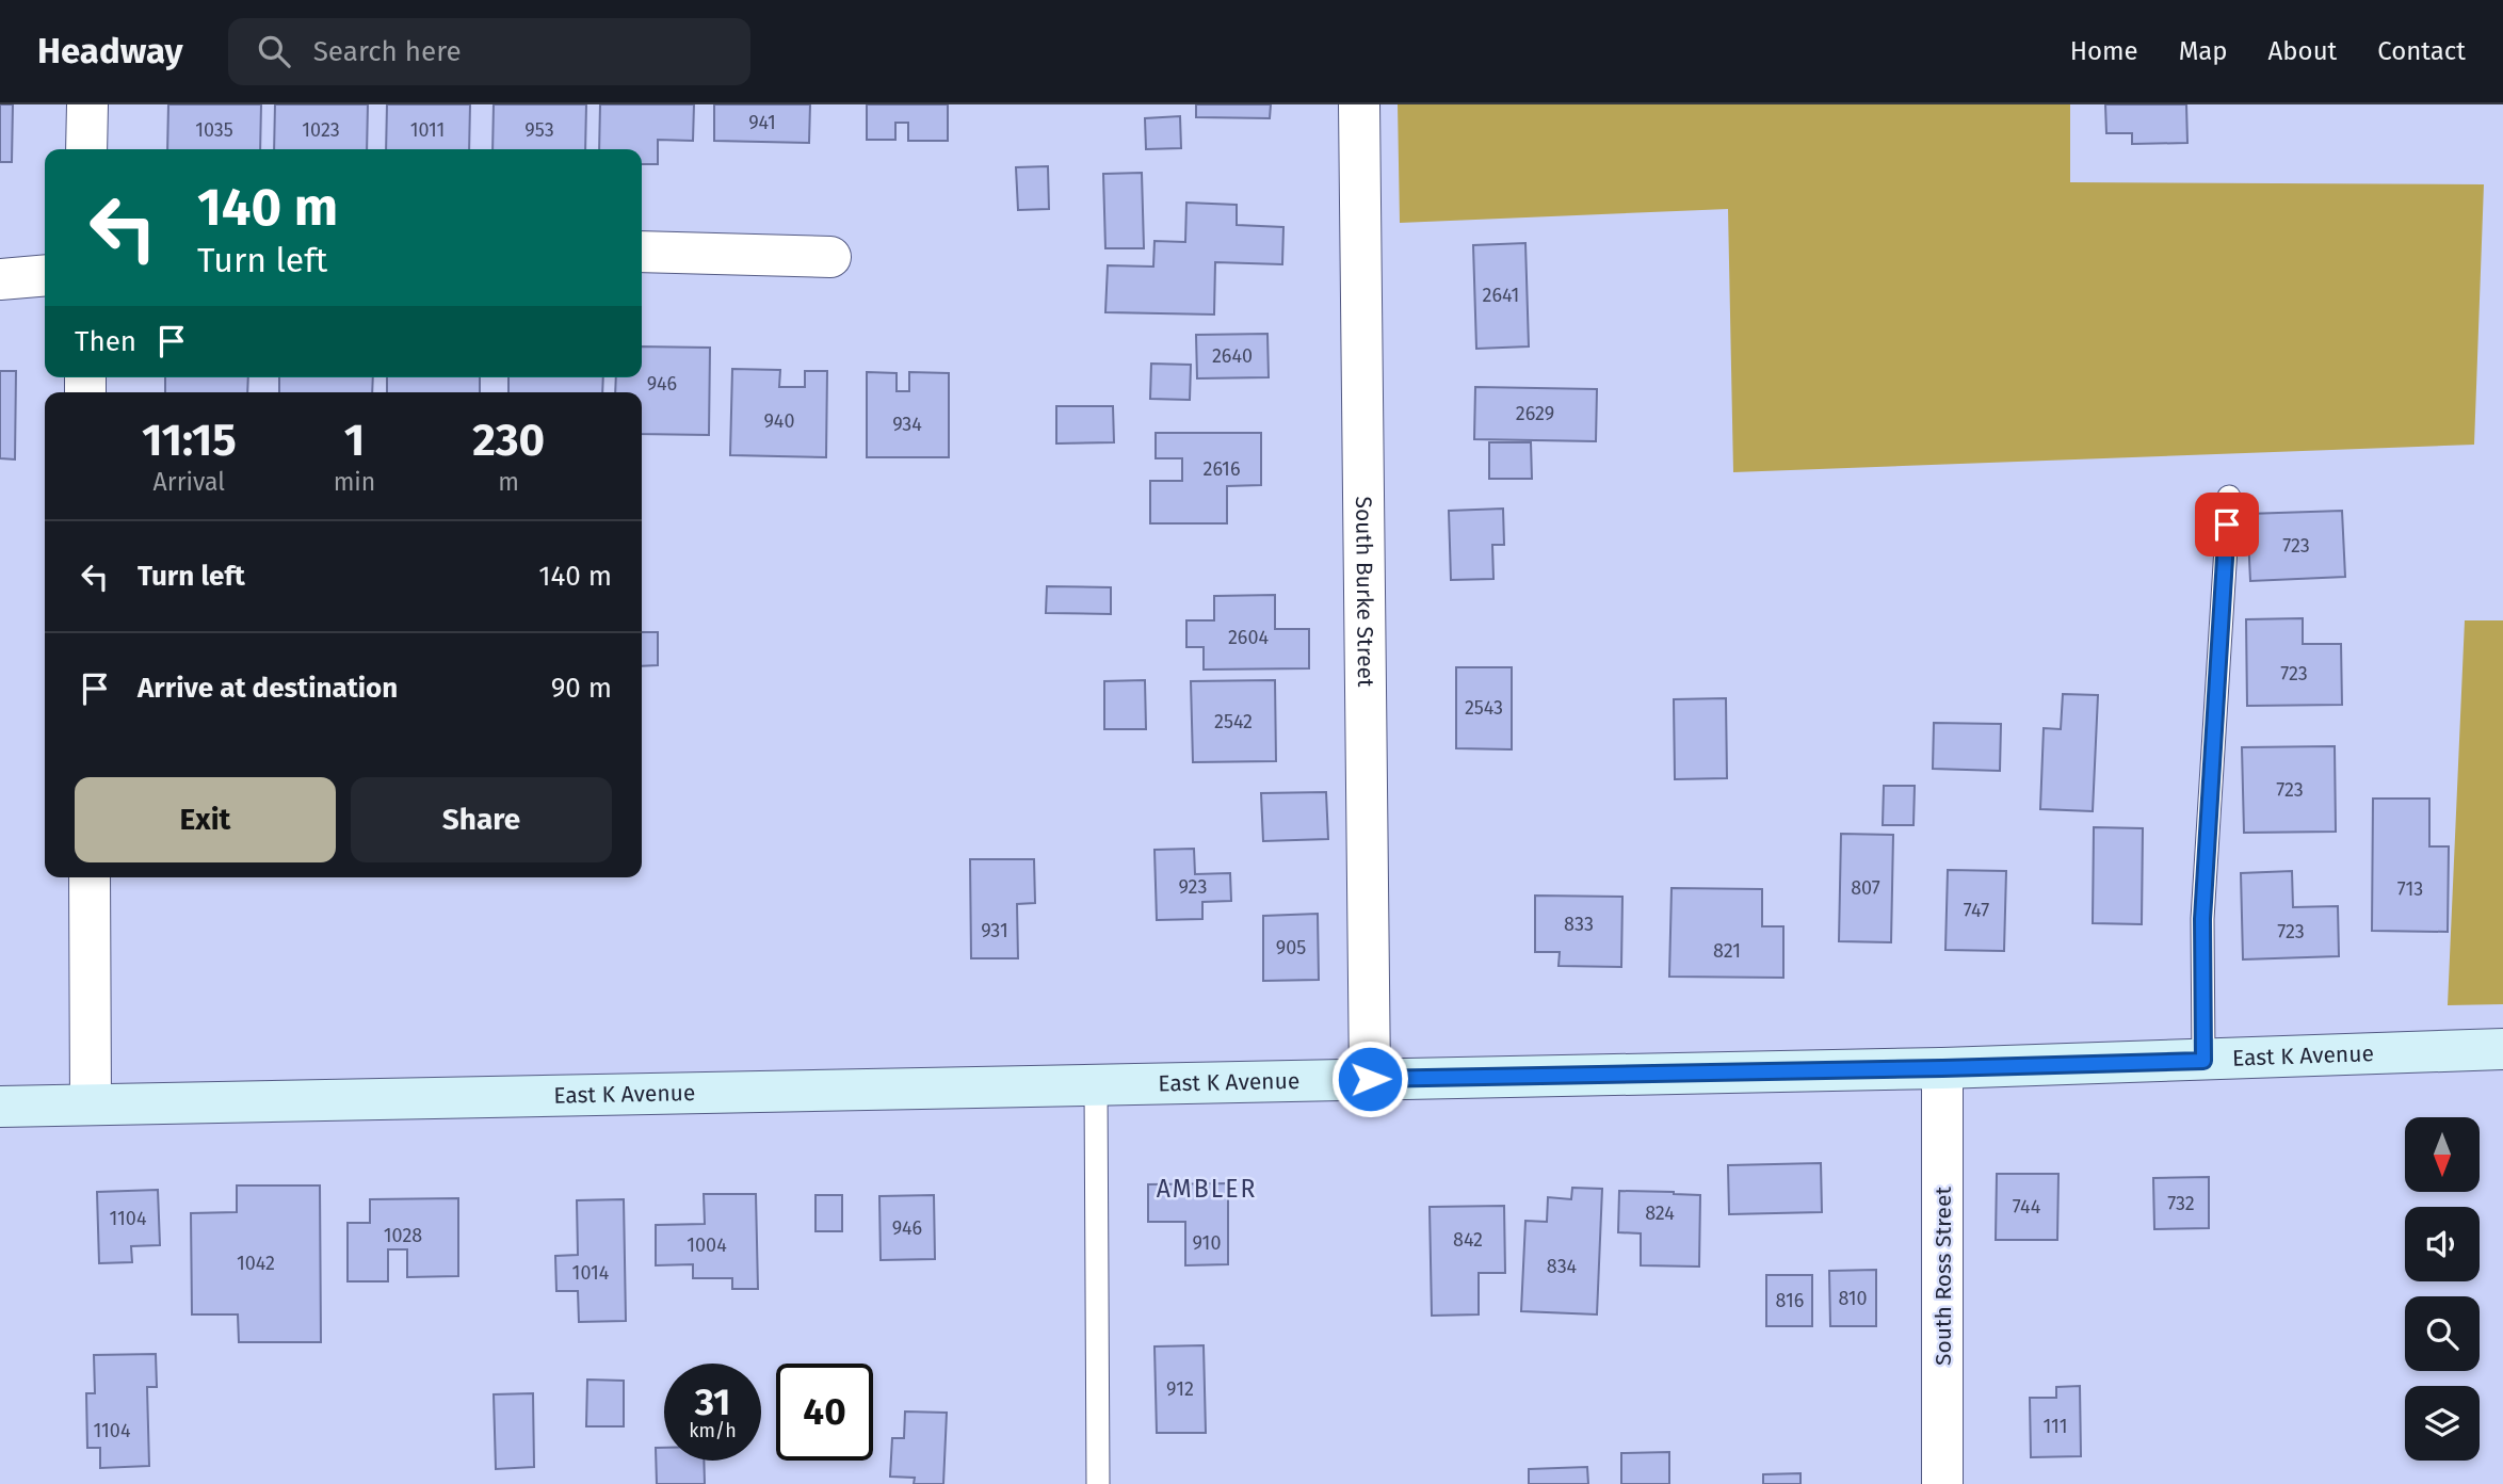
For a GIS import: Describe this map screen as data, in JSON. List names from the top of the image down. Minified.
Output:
{"streets":{"street":["South Burke Street","East K Avenue","South Ross Street"]},"crossings":[["South Burke Street","East K Avenue"],["East K Avenue","South Ross Street"]],"districts":["AMBLER"],"house_numbers":["941","1035","1023","1011","953","2641","2640","946","2629","940","934","2616","723","2604","723","2543","2542","723","923","807","713","747","833","931","723","905","821","732","744","824","1104","946","1028","842","910","1004","1042","834","1014","810","816","912","111","1104"],"north":"bottom","page":{"header":"Headway","search":"Search here","nav":["Home","Map","About","Contact"],"turn":["140 m","Turn left"],"then":"Then","eta":["11:15","Arrival","1","min","230","m"],"list":[{"name":"Turn left","value":"140 m"},{"name":"Arrive at destination","value":"90 m"}],"buttons":["Exit","Share"],"speed":"31 km/h","limit":"40"}}
